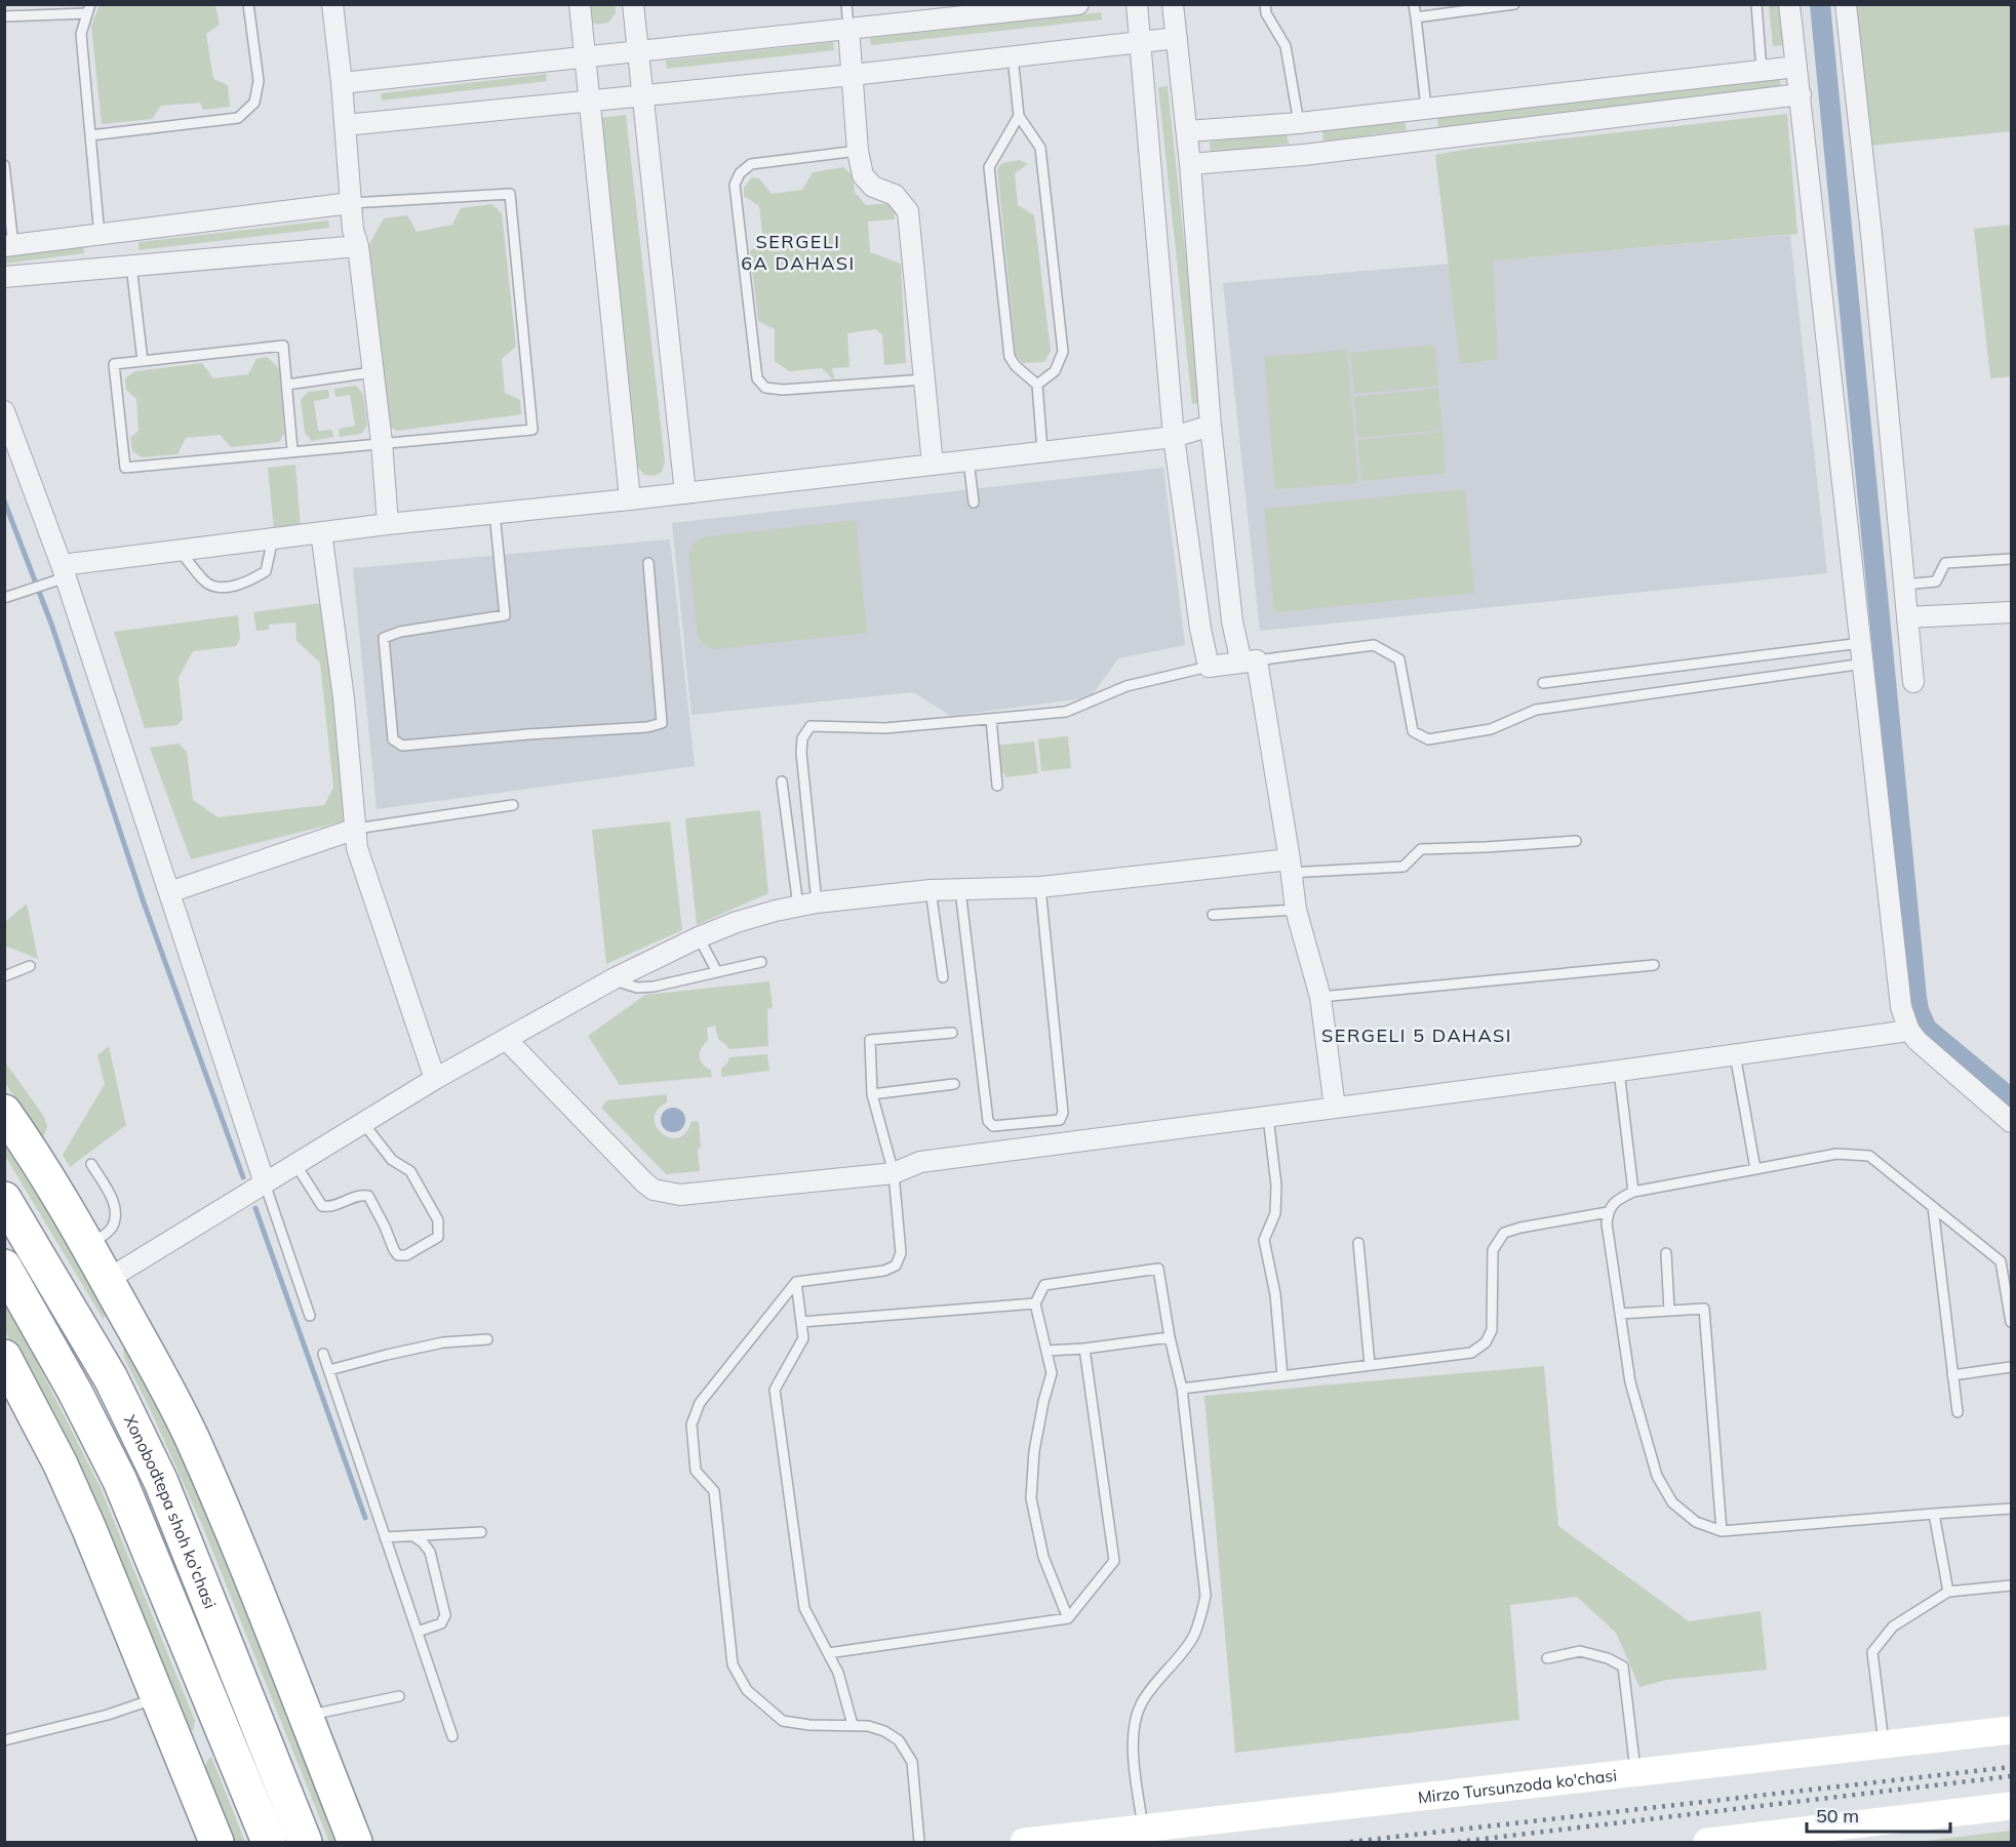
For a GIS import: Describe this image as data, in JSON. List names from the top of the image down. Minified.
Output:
{"streets":{"highway":["Xonobodtepa shoh ko'chasi"],"main road":["Mirzo Tursunzoda ko'chasi"]},"districts":["SERGELI 6A DAHASI","SERGELI 5 DAHASI"],"scale_bar":"50 m"}
